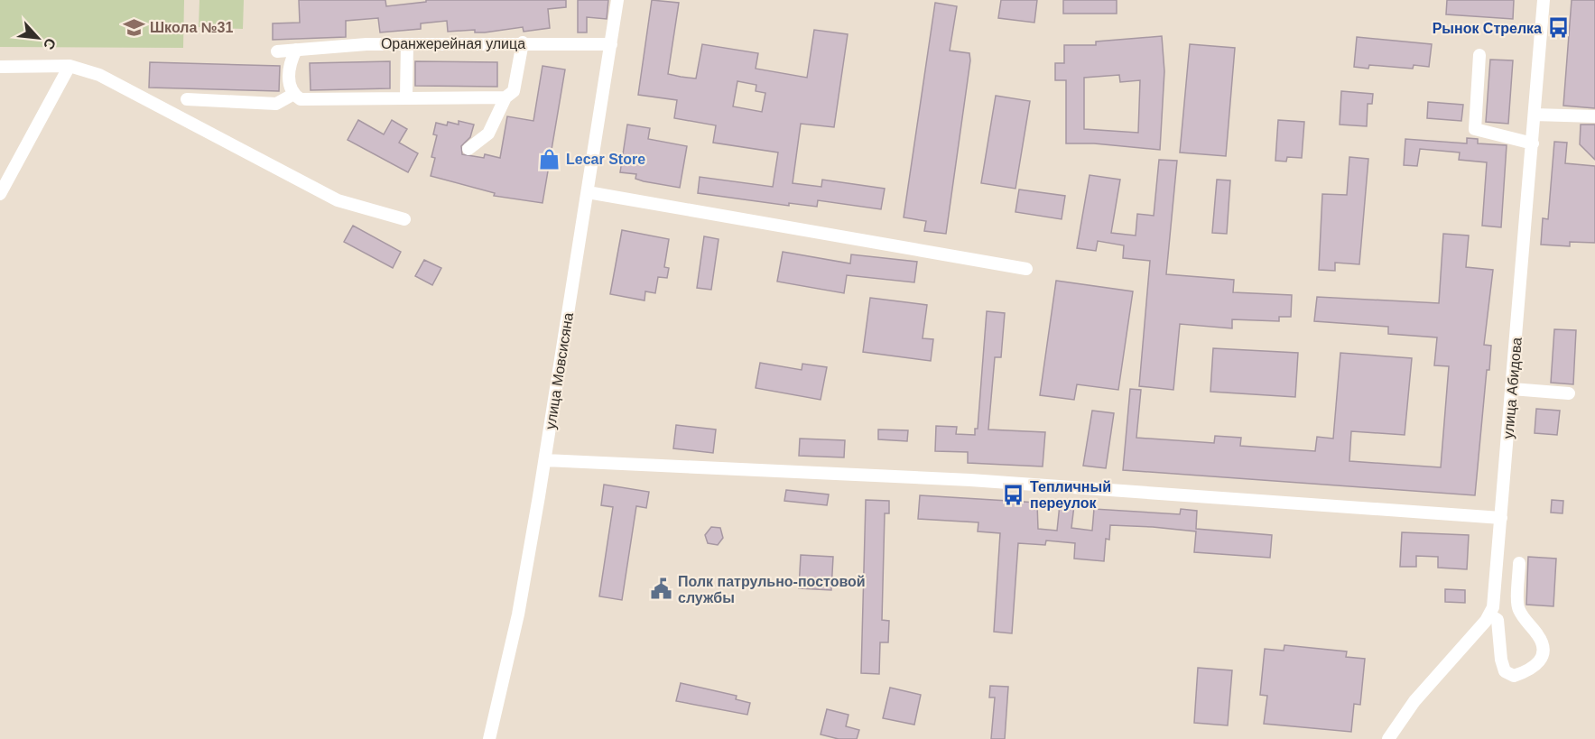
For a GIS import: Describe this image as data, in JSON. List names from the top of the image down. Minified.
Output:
{"streets":{"street":["Оранжерейная улица","улица Мовсисяна","улица Абидова"]},"crossings":[["Оранжерейная улица","улица Мовсисяна"]],"places":{"school or university":["Школа №31"],"bus stop":["Рынок Стрелка","Тепличный переулок"],"shop":["Lecar Store"],"public building":["Полк патрульно-постовой службы"]},"north":"bottom right"}
